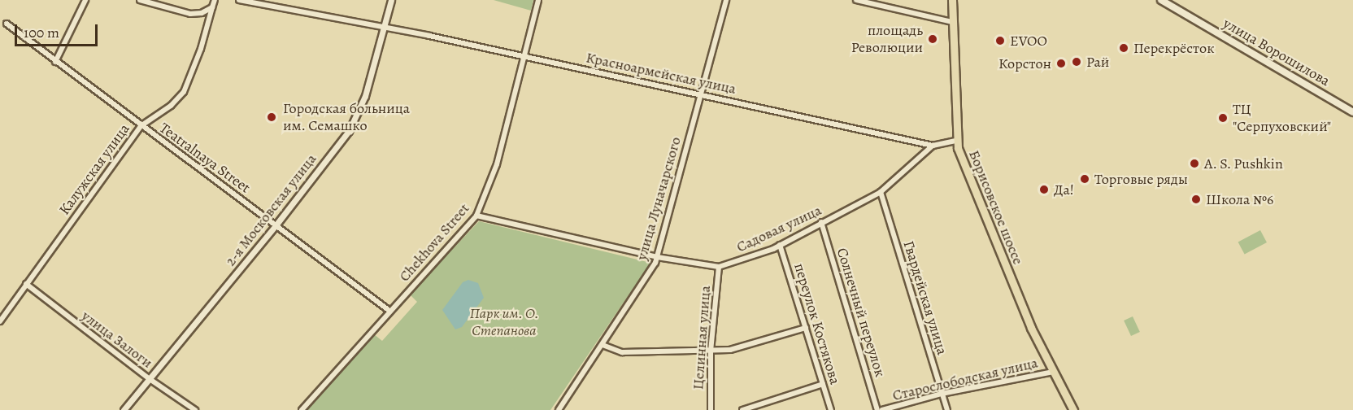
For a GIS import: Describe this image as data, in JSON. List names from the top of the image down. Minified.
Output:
{"streets":{"main road":["улица Ворошилова","Борисовское шоссе"],"street":["Красноармейская улица","Teatralnaya Street","Калужская улица","улица Луначарского","2-я Московская улица","Садовая улица","Chekhova Street","Гвардейская улица","Солнечный переулок","переулок Костякова","Целинная улица","улица Залоги","Старослободская улица"]},"crossings":[["Красноармейская улица","улица Луначарского"],["Красноармейская улица","2-я Московская улица"],["Красноармейская улица","Садовая улица"],["Красноармейская улица","Chekhova Street"],["Teatralnaya Street","Калужская улица"],["Teatralnaya Street","2-я Московская улица"],["Teatralnaya Street","Chekhova Street"],["Калужская улица","улица Залоги"],["улица Луначарского","Садовая улица"],["Борисовское шоссе","Старослободская улица"],["2-я Московская улица","улица Залоги"],["Садовая улица","Chekhova Street"],["Садовая улица","Гвардейская улица"],["Садовая улица","Солнечный переулок"],["Садовая улица","переулок Костякова"],["Садовая улица","Целинная улица"],["Гвардейская улица","Старослободская улица"]],"parks":["Парк им. О. Степанова"],"places":["площадь Революции","EVOO","Перекрёсток","Рай","Корстон","Городская больница им. Семашко","ТЦ \"Серпуховский\"","A. S. Pushkin","Торговые ряды","Да!","Школа №6"],"scale_bar":"100 m"}
